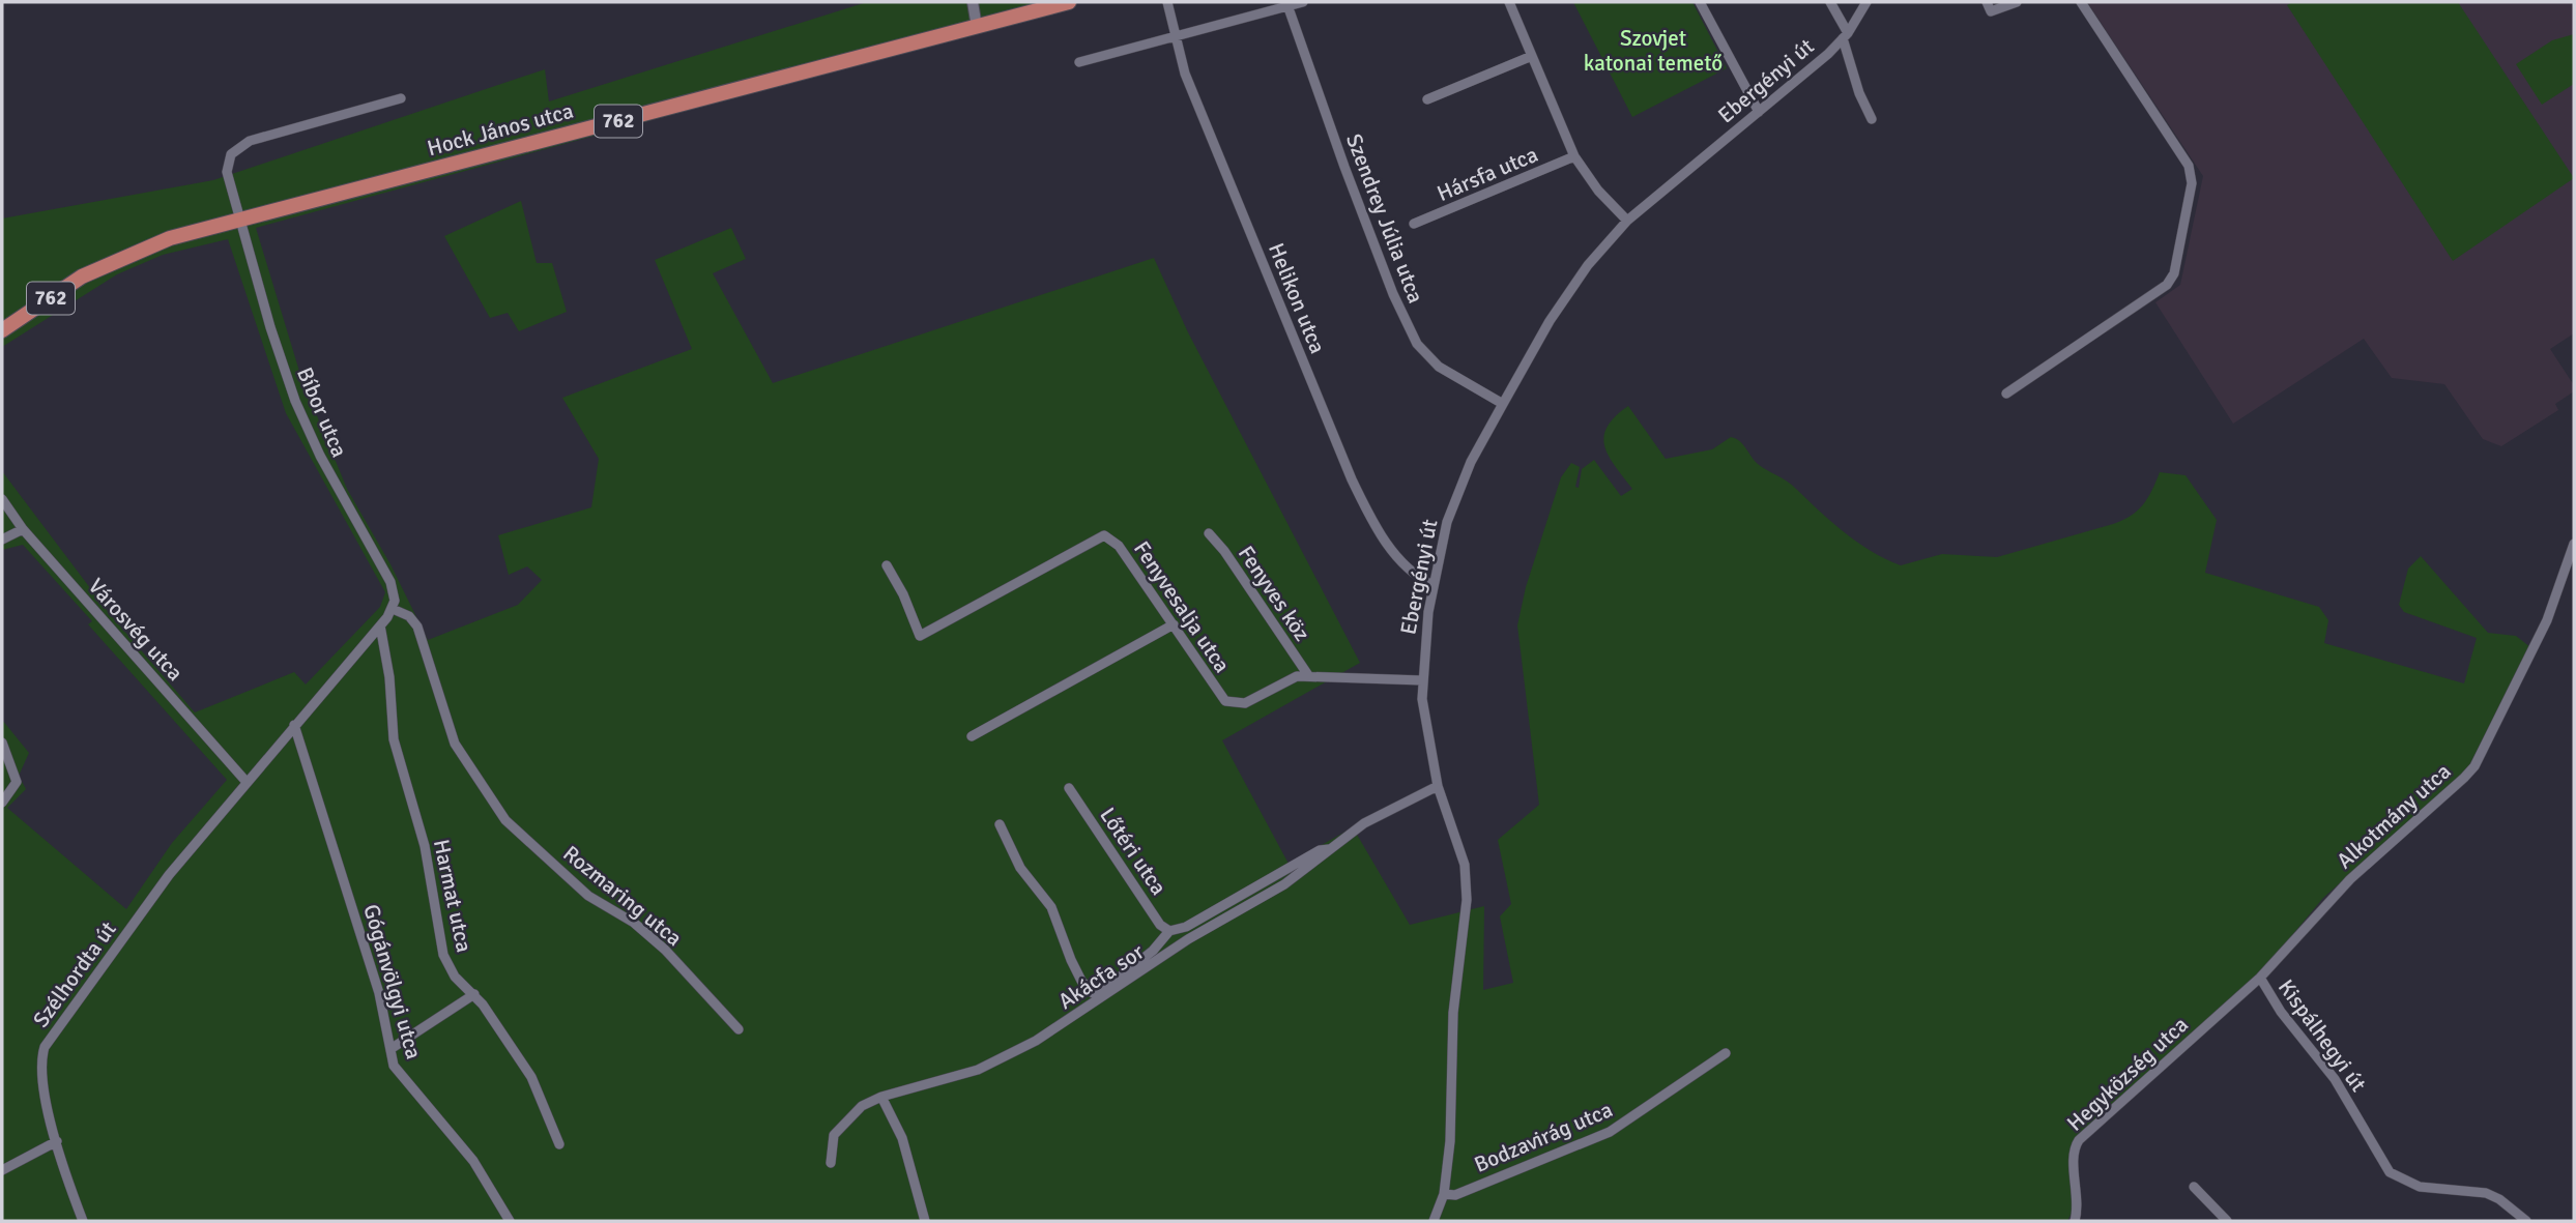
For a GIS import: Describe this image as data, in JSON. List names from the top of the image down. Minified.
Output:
{"streets":{"main road":["762","Hock János utca"],"street":["Ebergényi út","Hársfa utca","Szendrey Júlia utca","Helikon utca","Bíbor utca","Fenyves köz","Fenyvesalja utca","Városvég utca","Alkotmány utca","Lőtéri utca","Harmat utca","Rozmaring utca","Szélhordta út","Akácfa sor","Gógánvölgyi utca","Kispálhegyi út","Hegyközség utca","Bodzavirág utca"]},"crossings":[["Ebergényi út","Szendrey Júlia utca"],["Ebergényi út","Helikon utca"],["Ebergényi út","Fenyvesalja utca"],["Ebergényi út","Akácfa sor"],["Ebergényi út","Bodzavirág utca"],["Hock János utca","Bíbor utca"],["Bíbor utca","Rozmaring utca"],["Fenyves köz","Fenyvesalja utca"],["Városvég utca","Szélhordta út"],["Alkotmány utca","Kispálhegyi út"],["Alkotmány utca","Hegyközség utca"],["Kispálhegyi út","Hegyközség utca"]],"parks":["Szovjet katonai temető"]}
